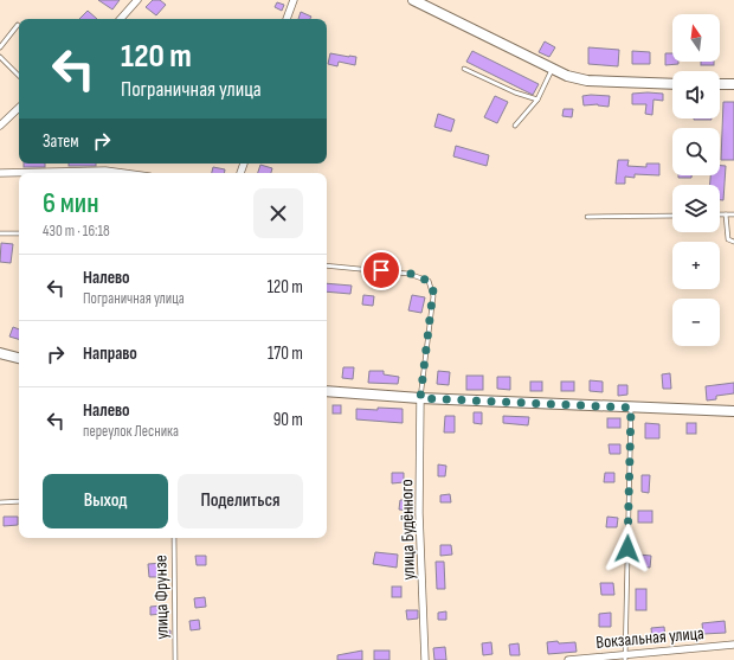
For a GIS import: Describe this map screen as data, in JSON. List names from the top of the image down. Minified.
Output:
{"streets":{"street":["улица Будённого","Вокзальная улица"],"lane":["улица Фрунзе"]},"north":"top","page":{"map_buttons":["+","−"],"turn":["120 m","Пограничная улица"],"then":"Затем","heading":["6 мин","430 m · 16:18"],"list":[{"name":"Налево","note":"Пограничная улица","value":"120 m"},{"name":"Направо","value":"170 m"},{"name":"Налево","note":"переулок Лесника","value":"90 m"}],"buttons":["Выход","Поделиться"]}}
